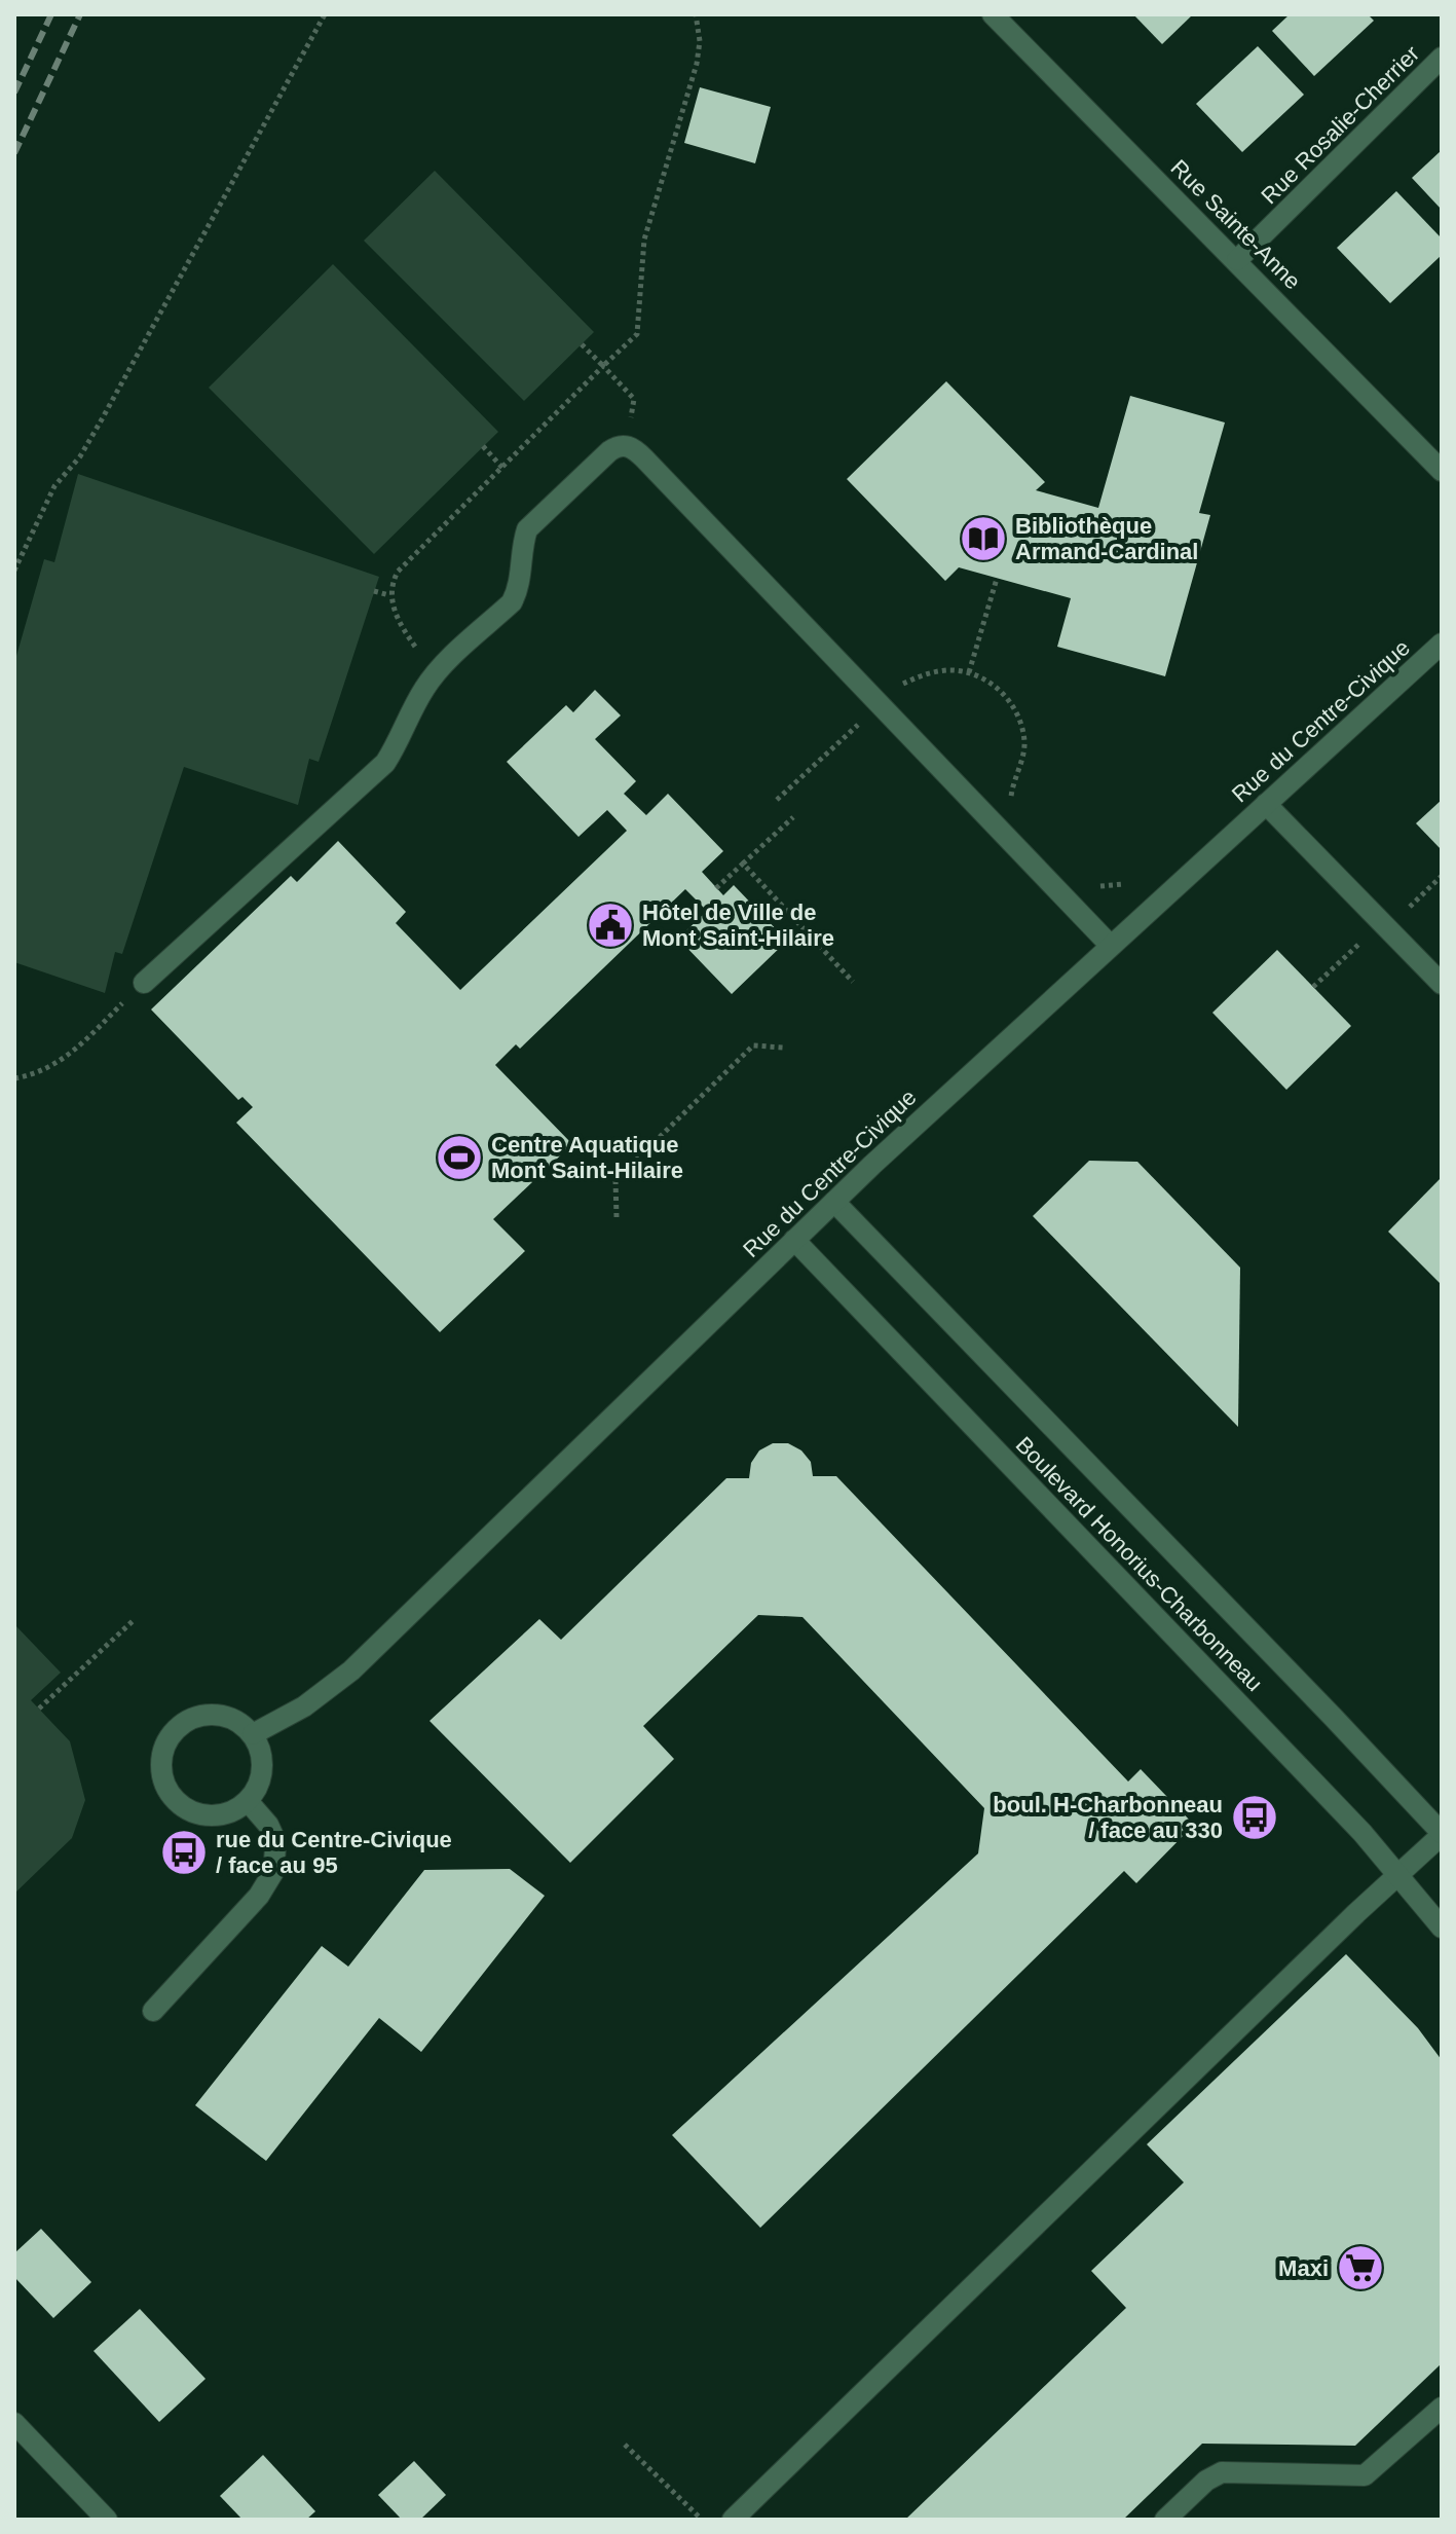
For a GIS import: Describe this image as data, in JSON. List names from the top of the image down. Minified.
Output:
{"streets":{"street":["Rue Rosalie-Cherrier","Rue Sainte-Anne","Rue du Centre-Civique","Boulevard Honorius-Charbonneau"]},"crossings":[["Rue Rosalie-Cherrier","Rue Sainte-Anne"],["Rue du Centre-Civique","Boulevard Honorius-Charbonneau"]],"places":{"library":["Bibliothèque Armand-Cardinal"],"public building":["Hôtel de Ville de Mont Saint-Hilaire"],"sports":["Centre Aquatique Mont Saint-Hilaire"],"bus stop":["boul. H-Charbonneau / face au 330","rue du Centre-Civique / face au 95"],"supermarket":["Maxi"]}}
